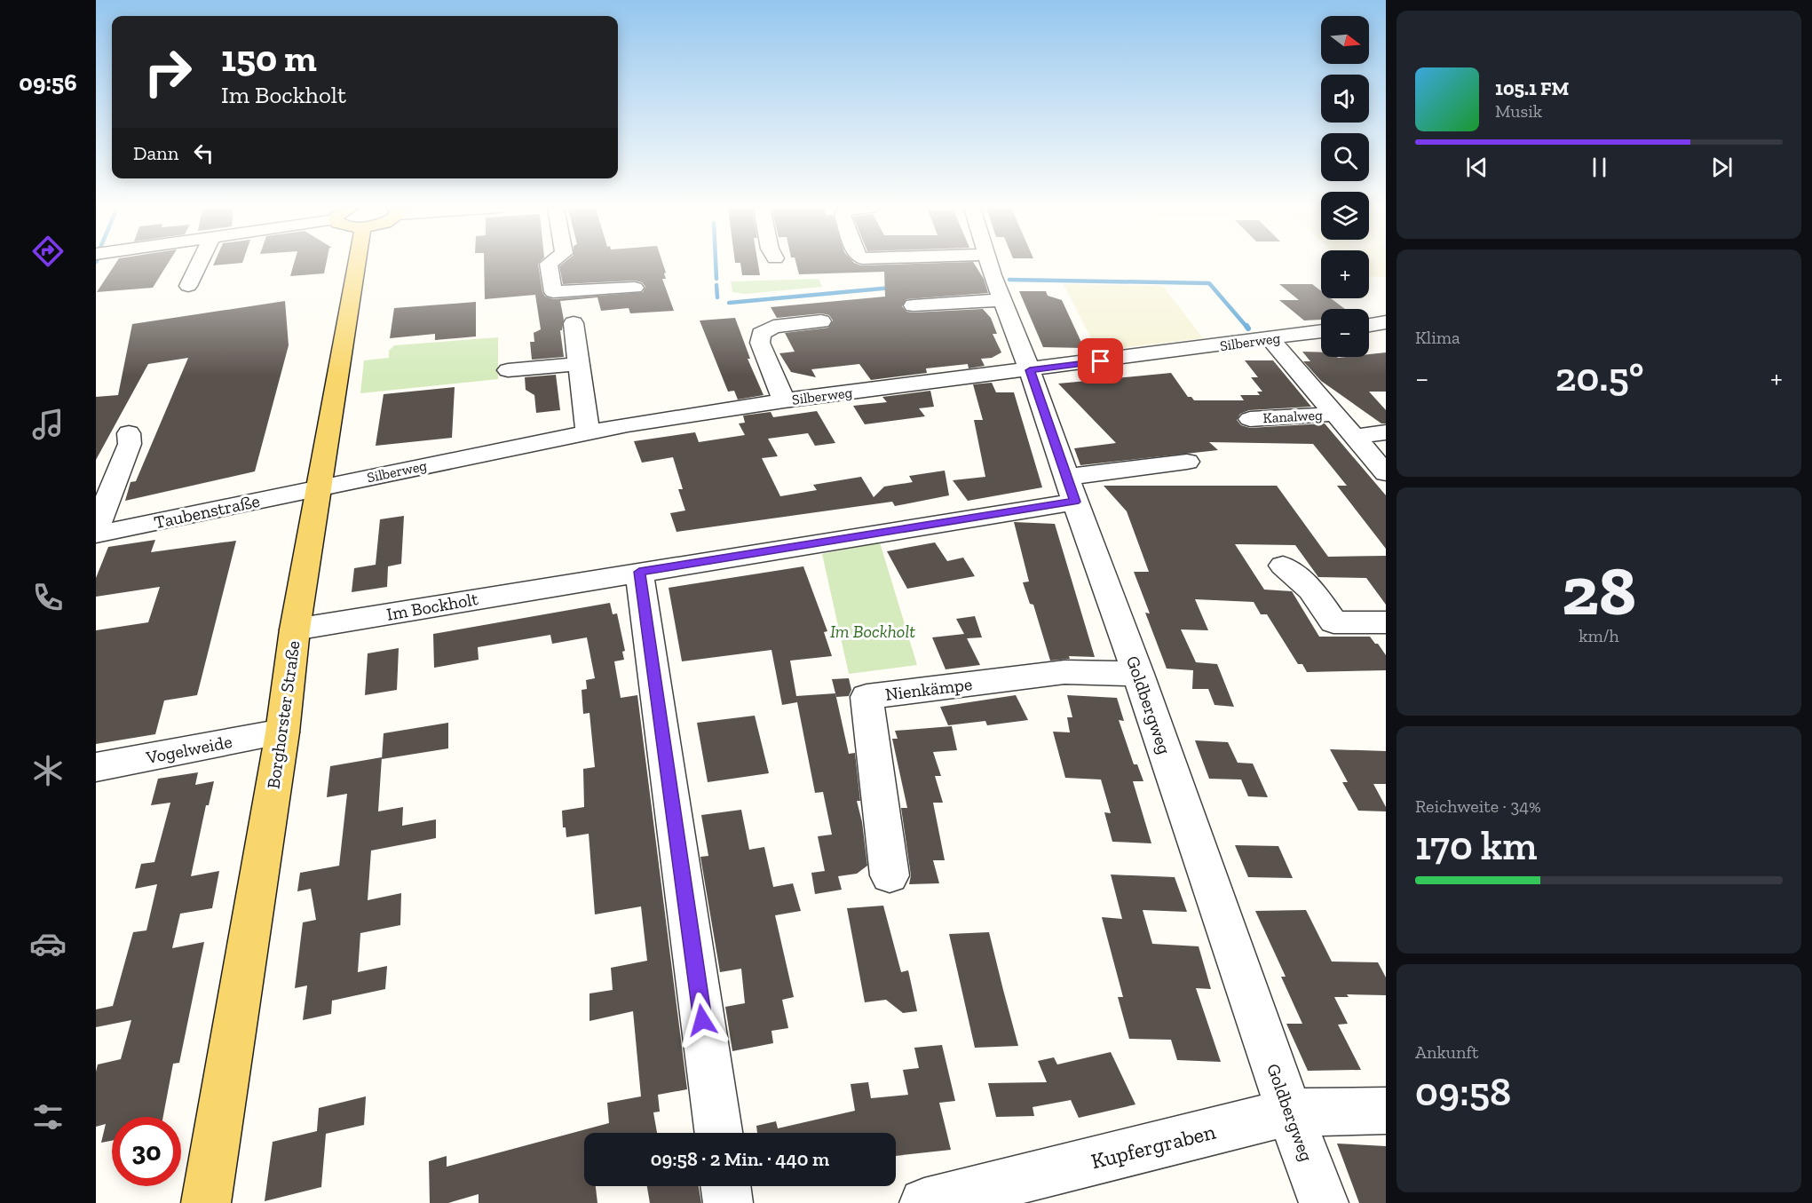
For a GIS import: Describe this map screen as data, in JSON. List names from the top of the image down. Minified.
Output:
{"streets":{"main road":["Borghorster Straße"],"street":["Silberweg","Kanalweg","Taubenstraße","Im Bockholt","Nienkämpe","Goldbergweg","Vogelweide","Kupfergraben"]},"crossings":[["Silberweg","Kanalweg"],["Silberweg","Taubenstraße"],["Silberweg","Goldbergweg"],["Silberweg","Borghorster Straße"],["Taubenstraße","Borghorster Straße"],["Im Bockholt","Goldbergweg"],["Im Bockholt","Borghorster Straße"],["Nienkämpe","Goldbergweg"],["Goldbergweg","Kupfergraben"],["Borghorster Straße","Vogelweide"]],"parks":["Im Bockholt"],"north":"right","page":{"tabs":"09:56","map_buttons":["+","−"],"turn":["150 m","Im Bockholt"],"song":["105.1 FM","Musik"],"then":"Dann","tile":["Klima",["28","km/h"],["Reichweite · 34%","170 km"],["Ankunft","09:58"]],"heat":["−","20.5°","+"],"limit":"30","trip":"09:58 · 2 Min. · 440 m"}}
